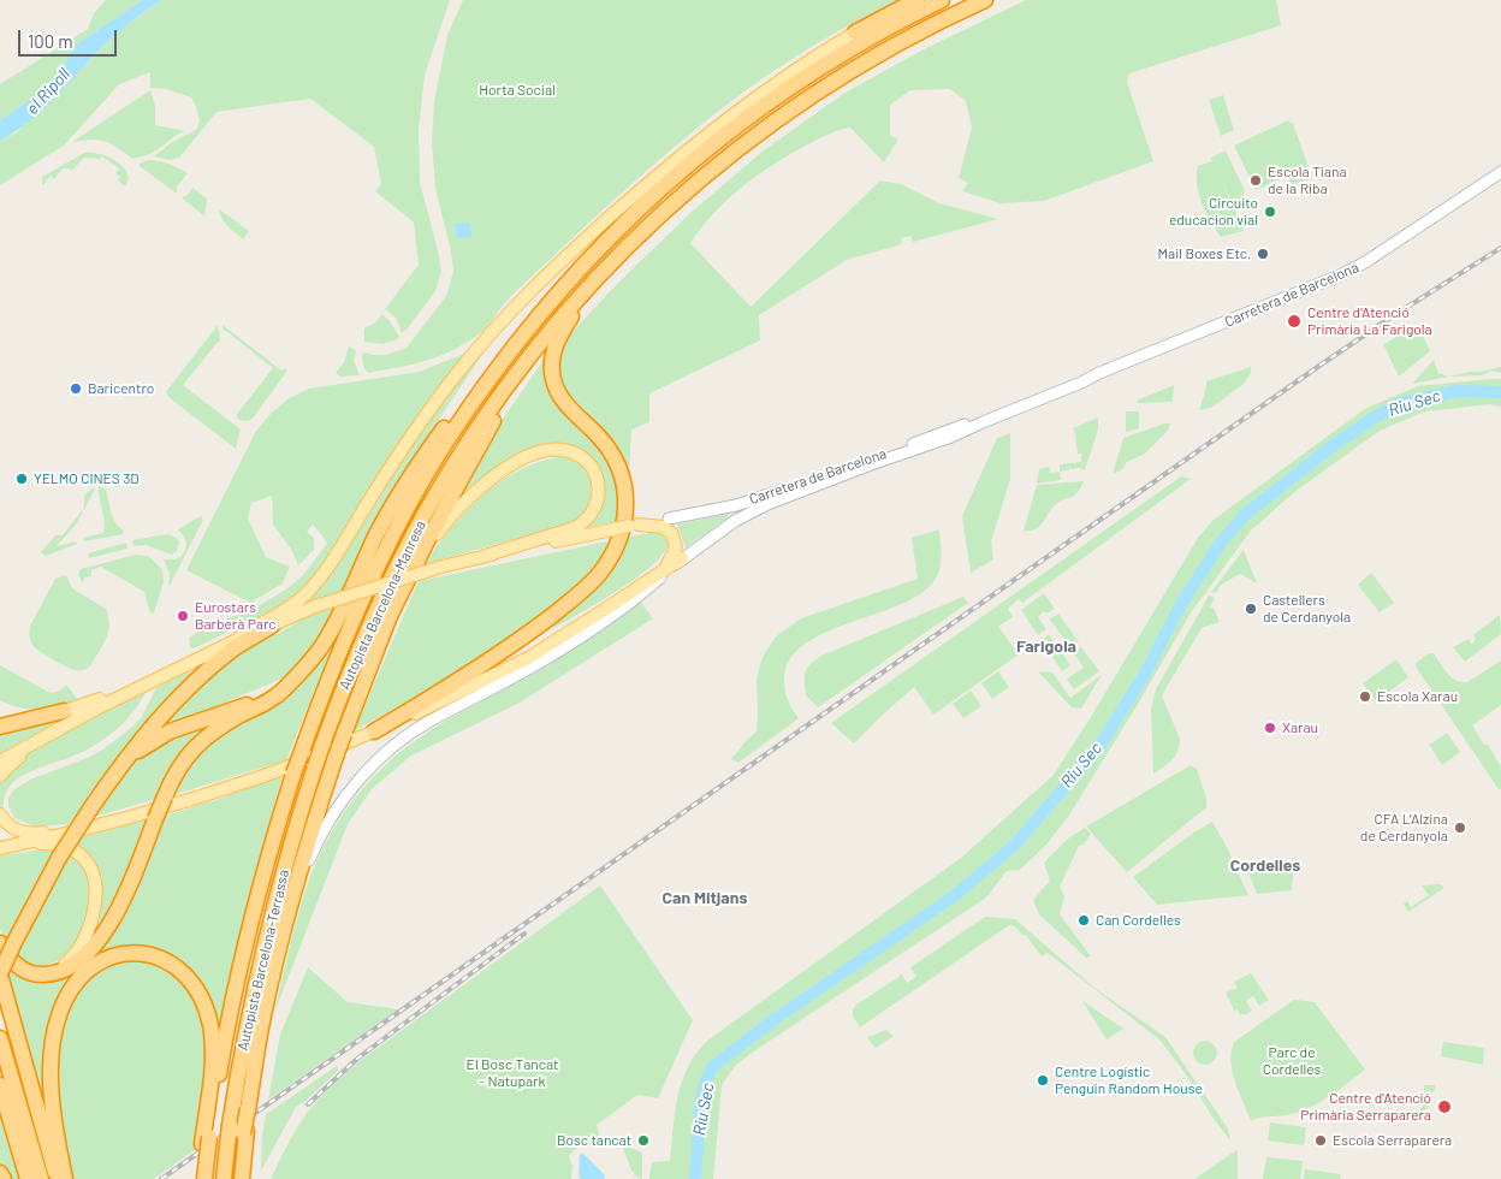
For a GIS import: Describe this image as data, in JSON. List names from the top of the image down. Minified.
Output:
{"streets":{"highway":["Autopista Barcelona-Manresa","Autopista Barcelona-Terrassa"],"main road":["Carretera de Barcelona"]},"crossings":[["Autopista Barcelona-Manresa","Autopista Barcelona-Terrassa"]],"districts":["Farigola","Cordelles","Can Mitjans"],"water":["el Ripoll","Riu Sec"],"parks":["Horta Social","Parc de Cordelles","El Bosc Tancat - Natupark"],"places":["Escola Tiana de la Riba","Circuito educacion vial","Mail Boxes Etc.","Centre d'Atenció Primària La Farigola","Baricentro","YELMO CINES 3D","Castellers de Cerdanyola","Eurostars Barberà Parc","Escola Xarau","Xarau","CFA L'Alzina de Cerdanyola","Can Cordelles","Centre Logístic Penguin Random House","Centre d'Atenció Primària Serraparera","Bosc tancat","Escola Serraparera"],"scale_bar":"100 m"}
